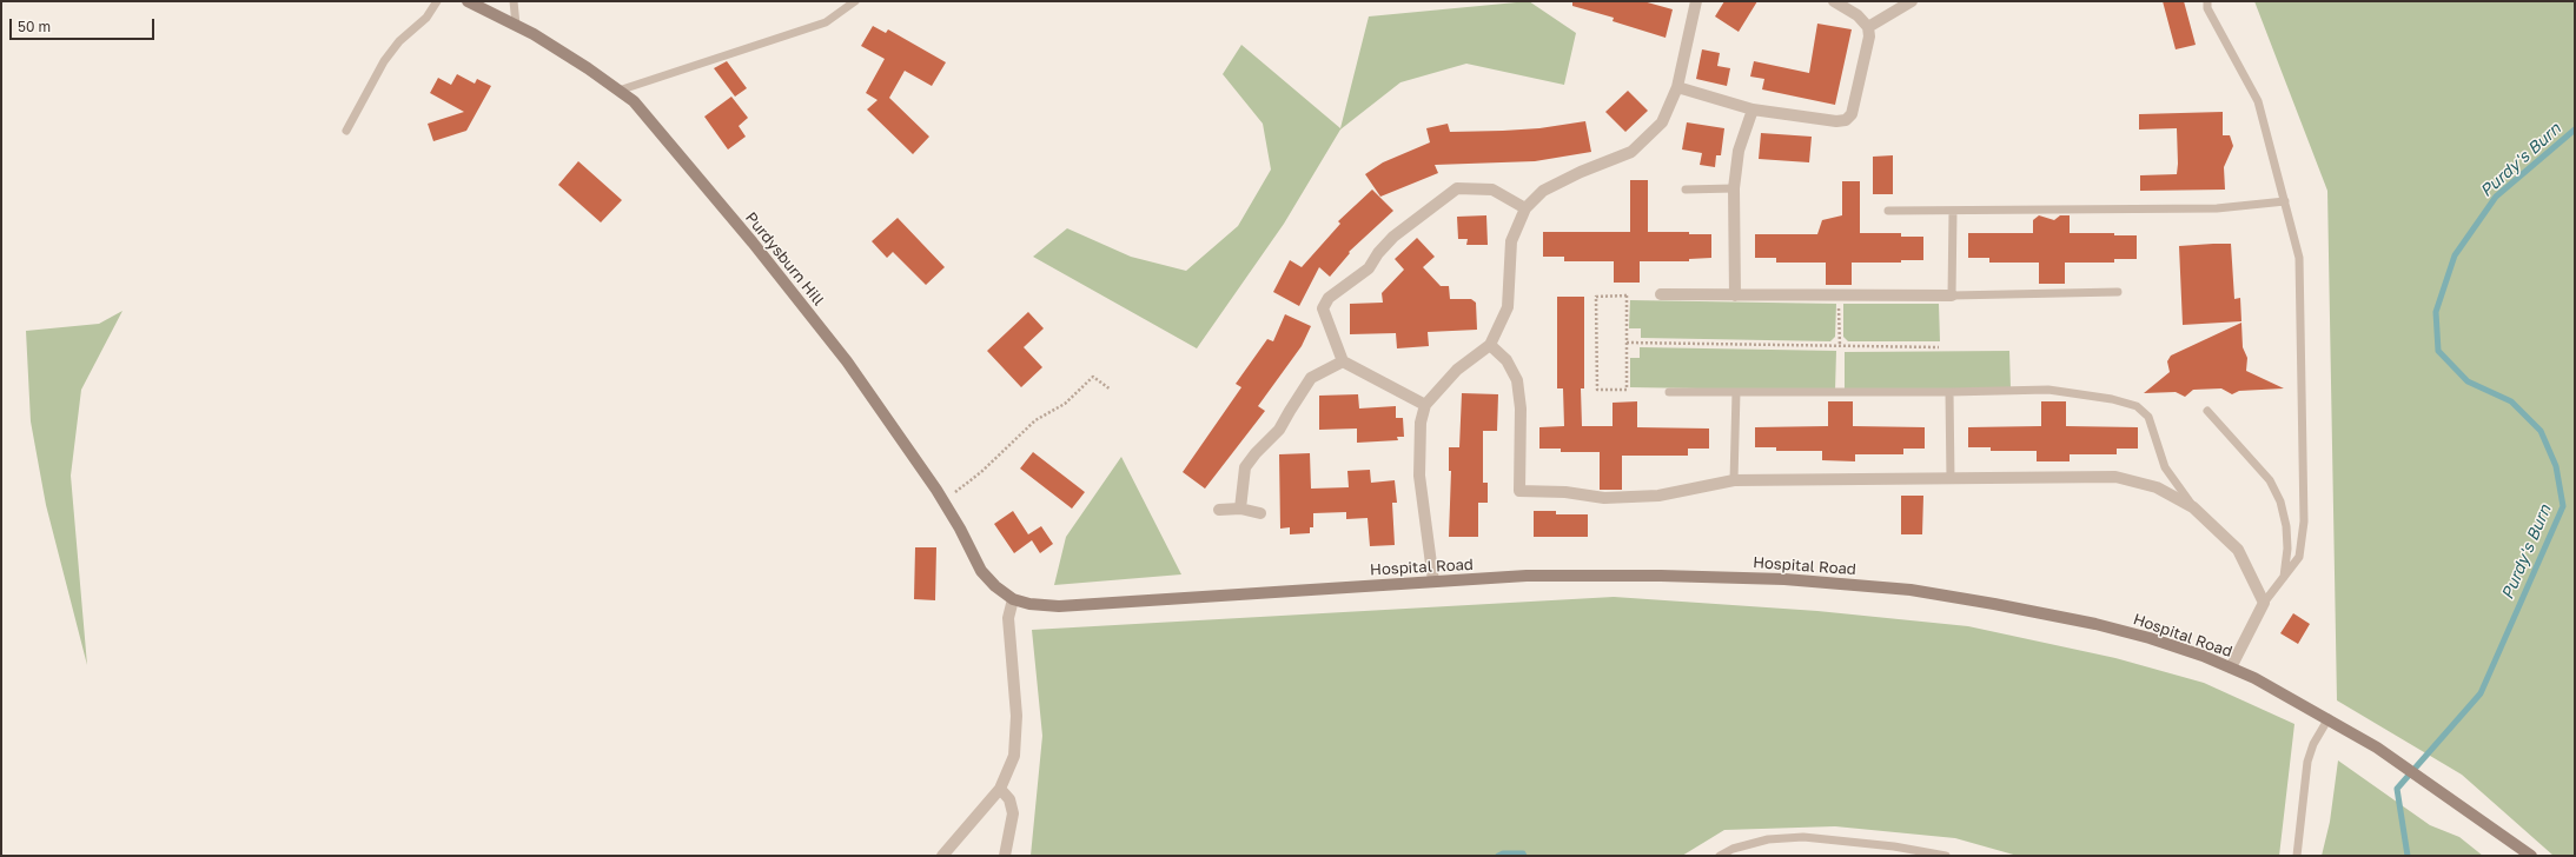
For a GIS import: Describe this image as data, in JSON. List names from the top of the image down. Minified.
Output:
{"streets":{"main road":["Purdysburn Hill","Hospital Road"]},"crossings":[["Purdysburn Hill","Hospital Road"]],"water":["Purdy's Burn"],"scale_bar":"50 m"}
